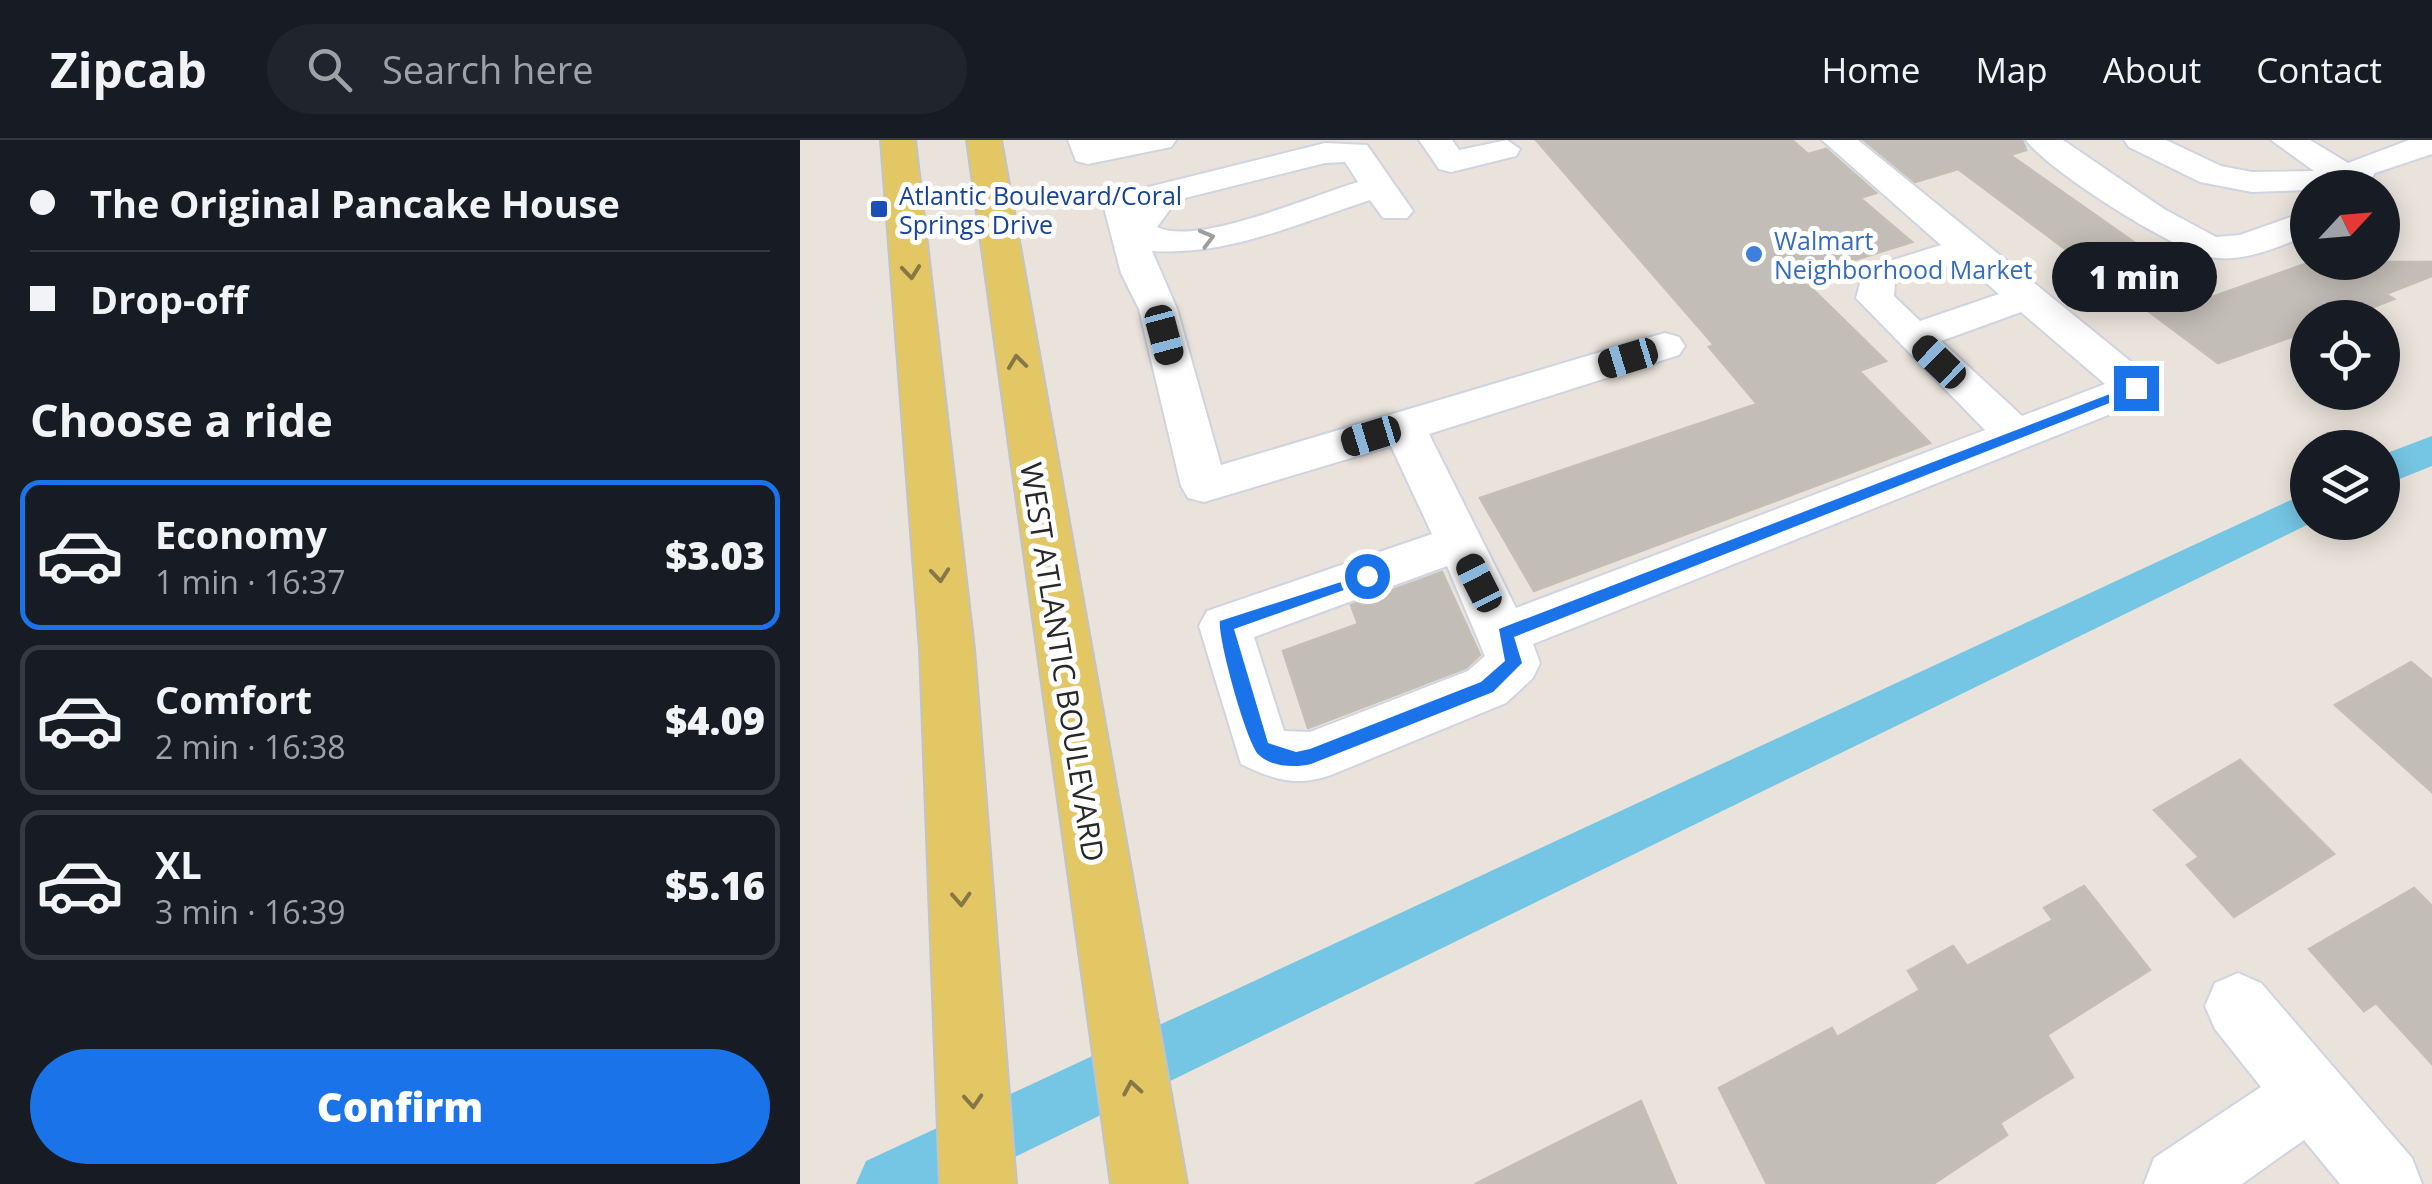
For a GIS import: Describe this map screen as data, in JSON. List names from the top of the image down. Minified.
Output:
{"streets":{"main road":["WEST ATLANTIC BOULEVARD"]},"places":{"transit":["Atlantic Boulevard/Coral Springs Drive"],"other":["Walmart Neighborhood Market"]},"north":"top right","page":{"header":"Zipcab","search":"Search here","nav":["Home","Map","About","Contact"],"banner":["The Original Pancake House","Drop-off"],"bubble":"1 min","heading":"Choose a ride","list":[{"name":"Economy","note":"1 min · 16:37","value":"$3.03"},{"name":"Comfort","note":"2 min · 16:38","value":"$4.09"},{"name":"XL","note":"3 min · 16:39","value":"$5.16"}],"buttons":"Confirm"}}
